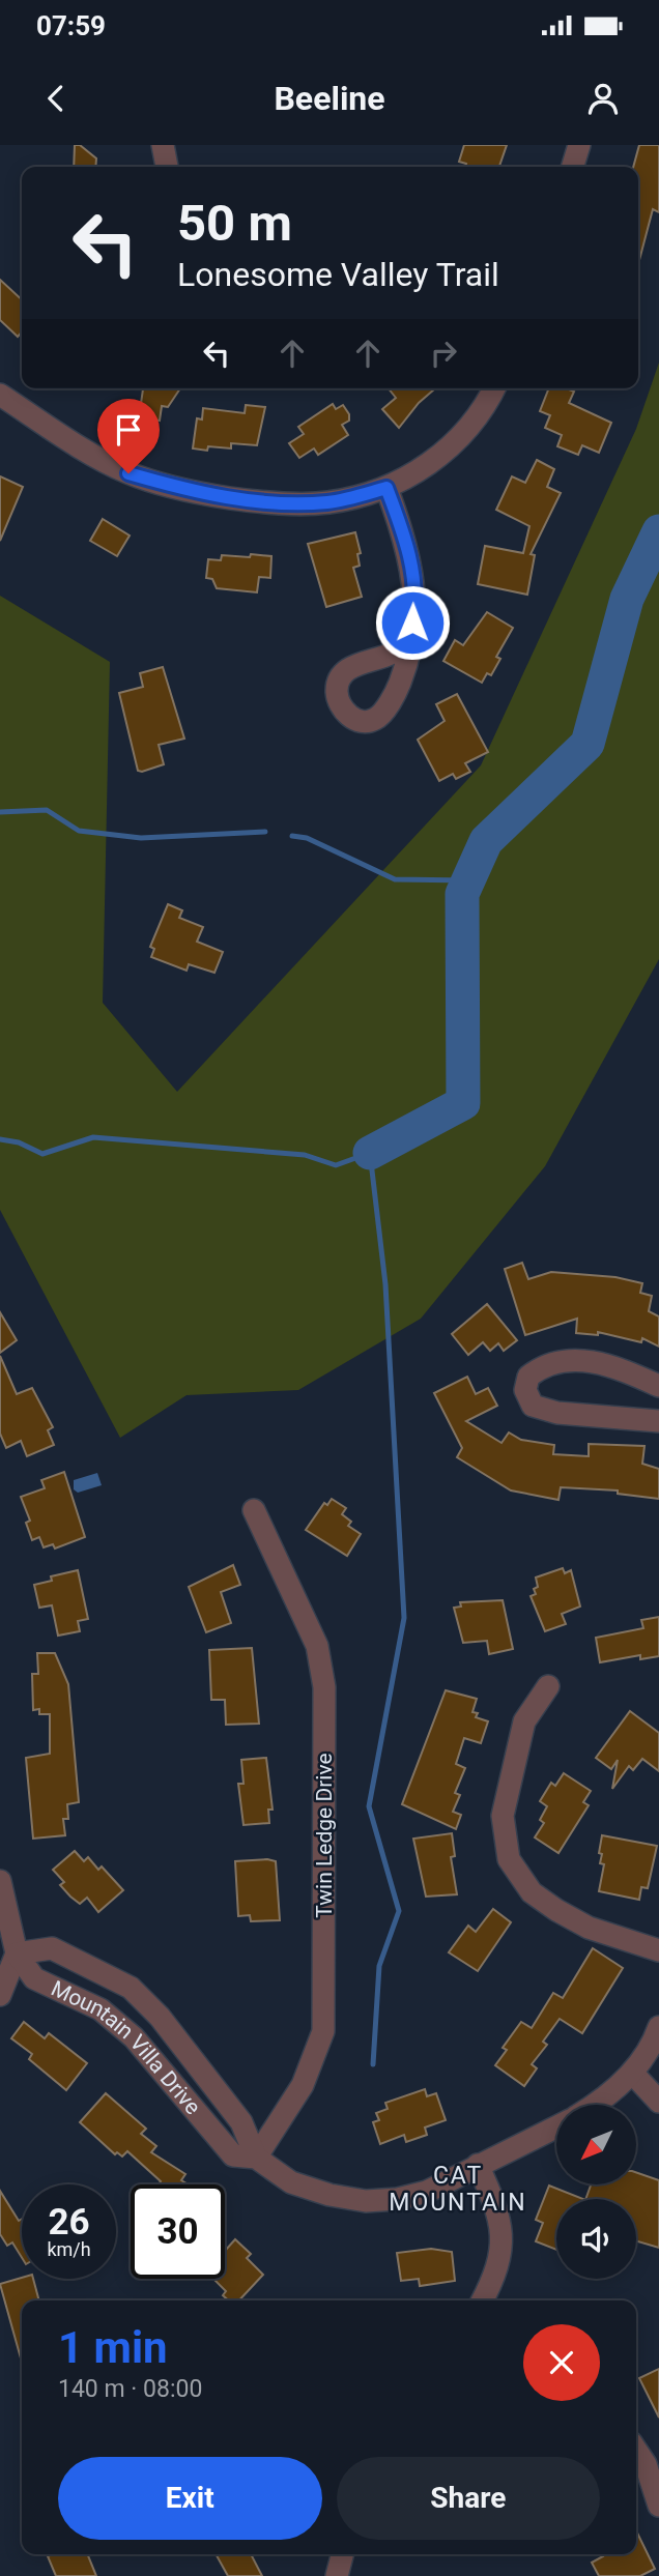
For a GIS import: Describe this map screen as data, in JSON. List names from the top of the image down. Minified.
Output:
{"streets":{"street":["Twin Ledge Drive","Mountain Villa Drive"]},"crossings":[["Twin Ledge Drive","Mountain Villa Drive"]],"districts":["CAT MOUNTAIN"],"north":"bottom left","page":{"status":"07:59","header":"Beeline","turn":["50 m","Lonesome Valley Trail"],"speed":"26 km/h","limit":"30","heading":["1 min","140 m · 08:00"],"buttons":["Exit","Share"]}}
